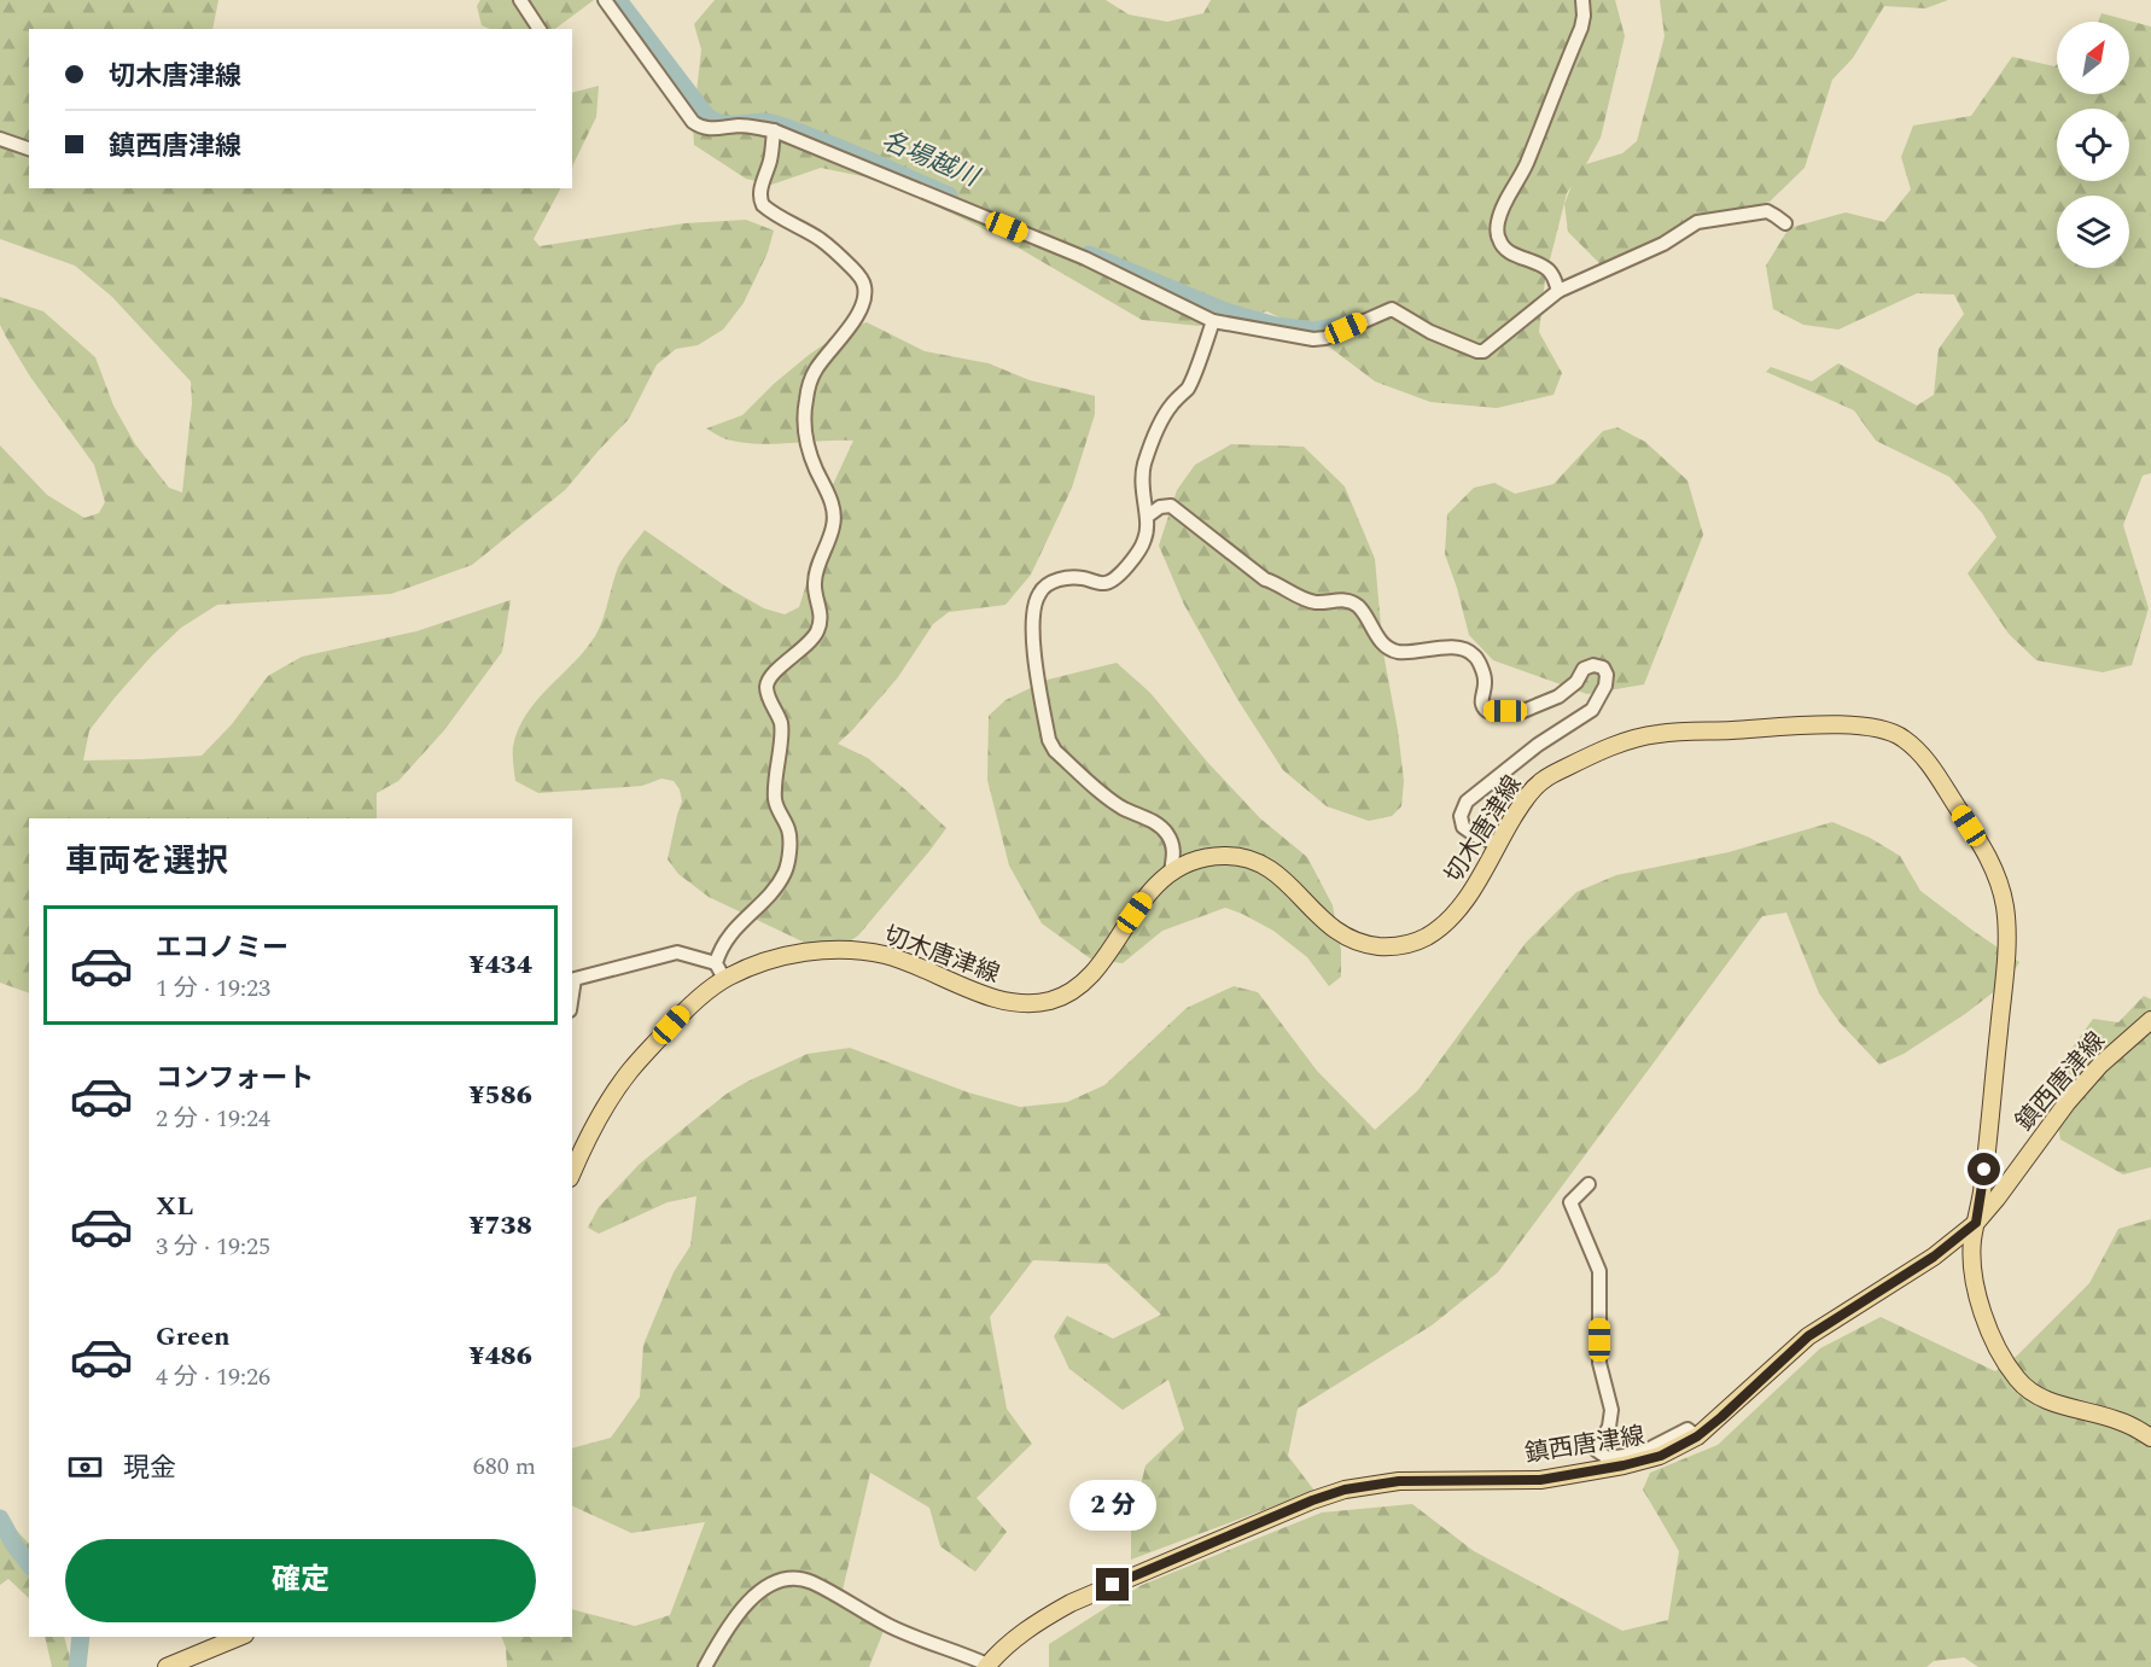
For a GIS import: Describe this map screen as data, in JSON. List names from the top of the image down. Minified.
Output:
{"streets":{"main road":["切木唐津線","鎮西唐津線"]},"crossings":[["切木唐津線","鎮西唐津線"]],"water":["名場越川"],"north":"top right","page":{"banner":["切木唐津線","鎮西唐津線"],"heading":"車両を選択","list":[{"name":"エコノミー","note":"1 分 · 19:23","value":"¥434"},{"name":"コンフォート","note":"2 分 · 19:24","value":"¥586"},{"name":"XL","note":"3 分 · 19:25","value":"¥738"},{"name":"Green","note":"4 分 · 19:26","value":"¥486"}],"pay":["現金","680 m"],"bubble":"2 分","buttons":"確定"}}
